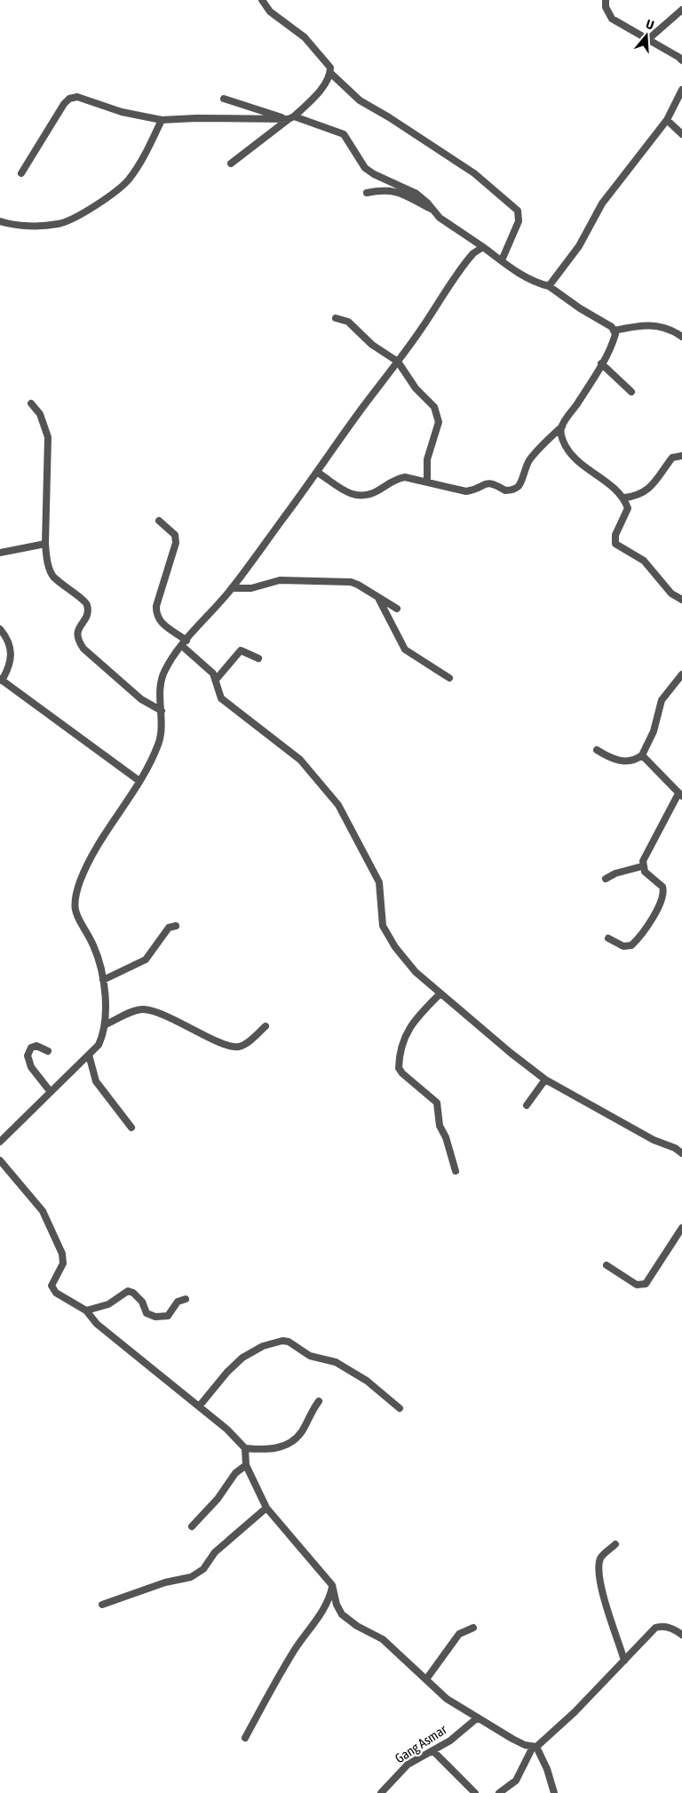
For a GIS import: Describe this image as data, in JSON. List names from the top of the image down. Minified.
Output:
{"streets":{"street":["Gang Asmar"]},"north":"top"}
